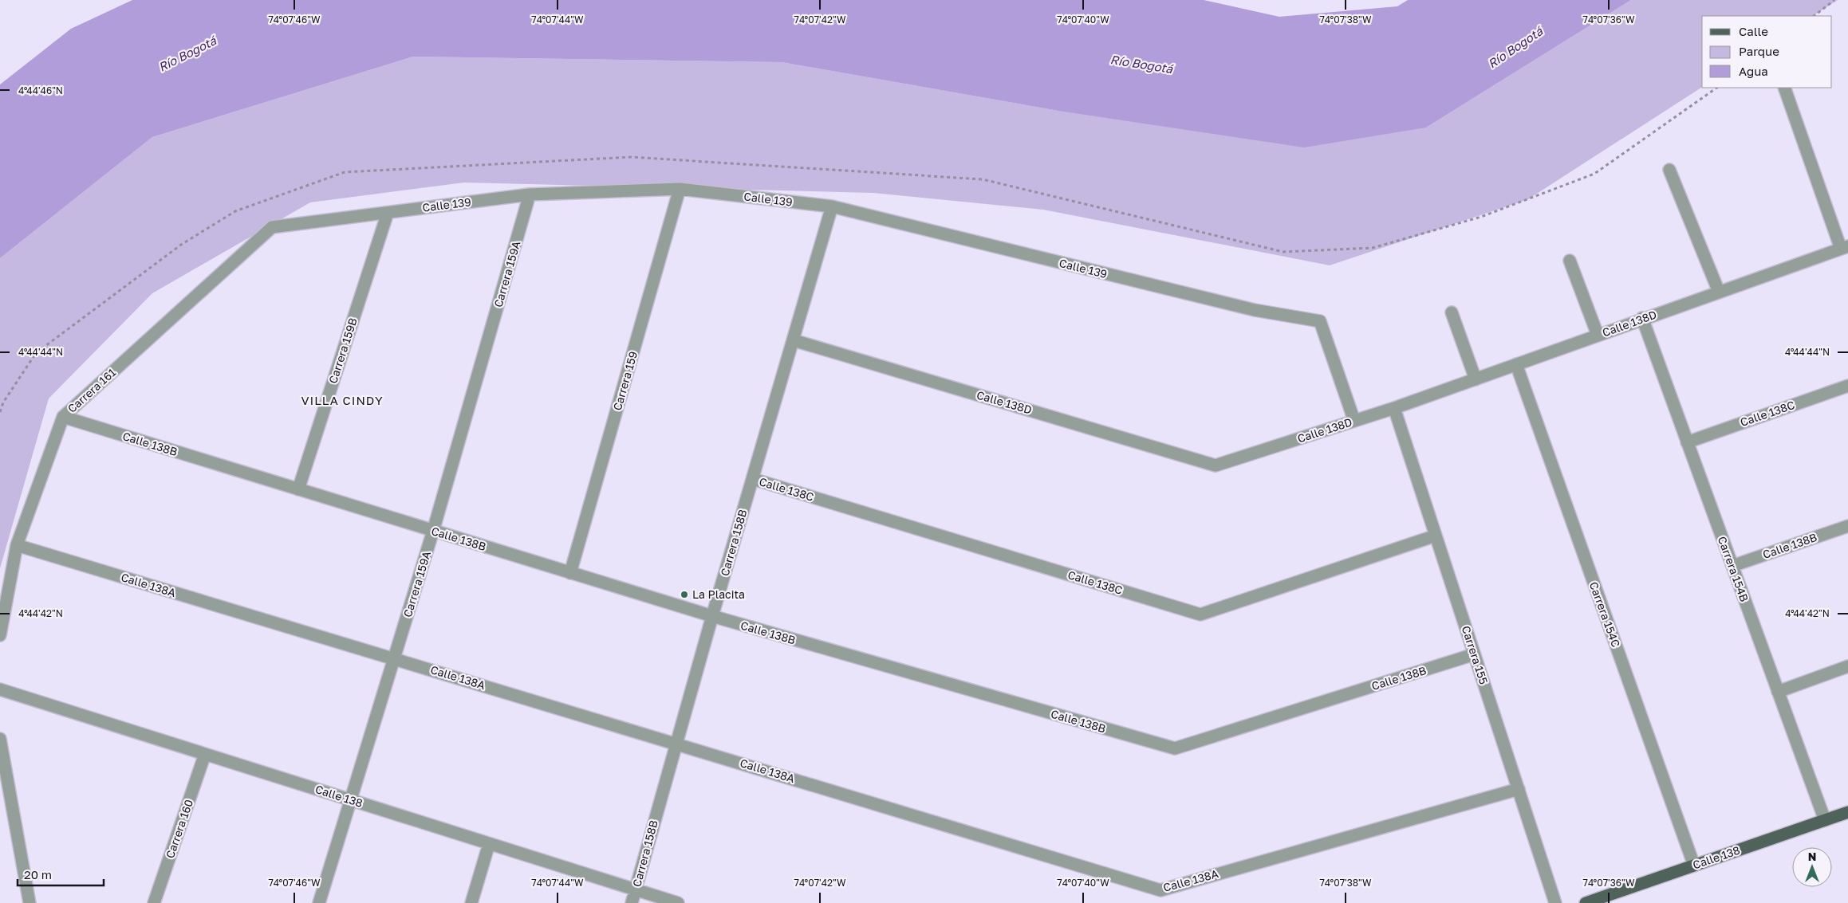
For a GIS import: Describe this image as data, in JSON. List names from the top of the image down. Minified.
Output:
{"streets":{"main road":["Calle 138"],"street":["Calle 139","Carrera 159A","Calle 138D","Carrera 159B","Carrera 159","Carrera 161","Calle 138C","Calle 138B","Carrera 158B","Carrera 154B","Calle 138A","Carrera 154C","Carrera 155","Carrera 160"]},"crossings":[["Calle 139","Carrera 159A"],["Calle 139","Calle 138D"],["Calle 139","Carrera 159B"],["Calle 139","Carrera 159"],["Calle 139","Carrera 161"],["Calle 139","Carrera 158B"],["Carrera 159A","Calle 138B"],["Carrera 159A","Calle 138A"],["Carrera 159A","Calle 138"],["Calle 138D","Carrera 158B"],["Calle 138D","Carrera 154B"],["Calle 138D","Carrera 154C"],["Calle 138D","Carrera 155"],["Carrera 159B","Calle 138B"],["Carrera 159","Calle 138B"],["Carrera 161","Calle 138B"],["Carrera 161","Calle 138A"],["Calle 138C","Carrera 158B"],["Calle 138C","Carrera 154B"],["Calle 138C","Carrera 155"],["Calle 138B","Carrera 158B"],["Calle 138B","Carrera 154B"],["Calle 138B","Carrera 155"],["Carrera 158B","Calle 138A"],["Carrera 158B","Calle 138"],["Carrera 154B","Calle 138"],["Calle 138A","Carrera 155"],["Carrera 154C","Calle 138"],["Calle 138","Carrera 160"]],"districts":["VILLA CINDY"],"water":["Río Bogotá"],"places":["La Placita"],"legend":["Calle","Parque","Agua"],"scale_bar":"20 m","north":"top","coordinates":["74°07'46\"W","74°07'44\"W","74°07'42\"W","74°07'40\"W","74°07'38\"W","74°07'36\"W","4°44'46\"N","4°44'44\"N","4°44'42\"N"]}
